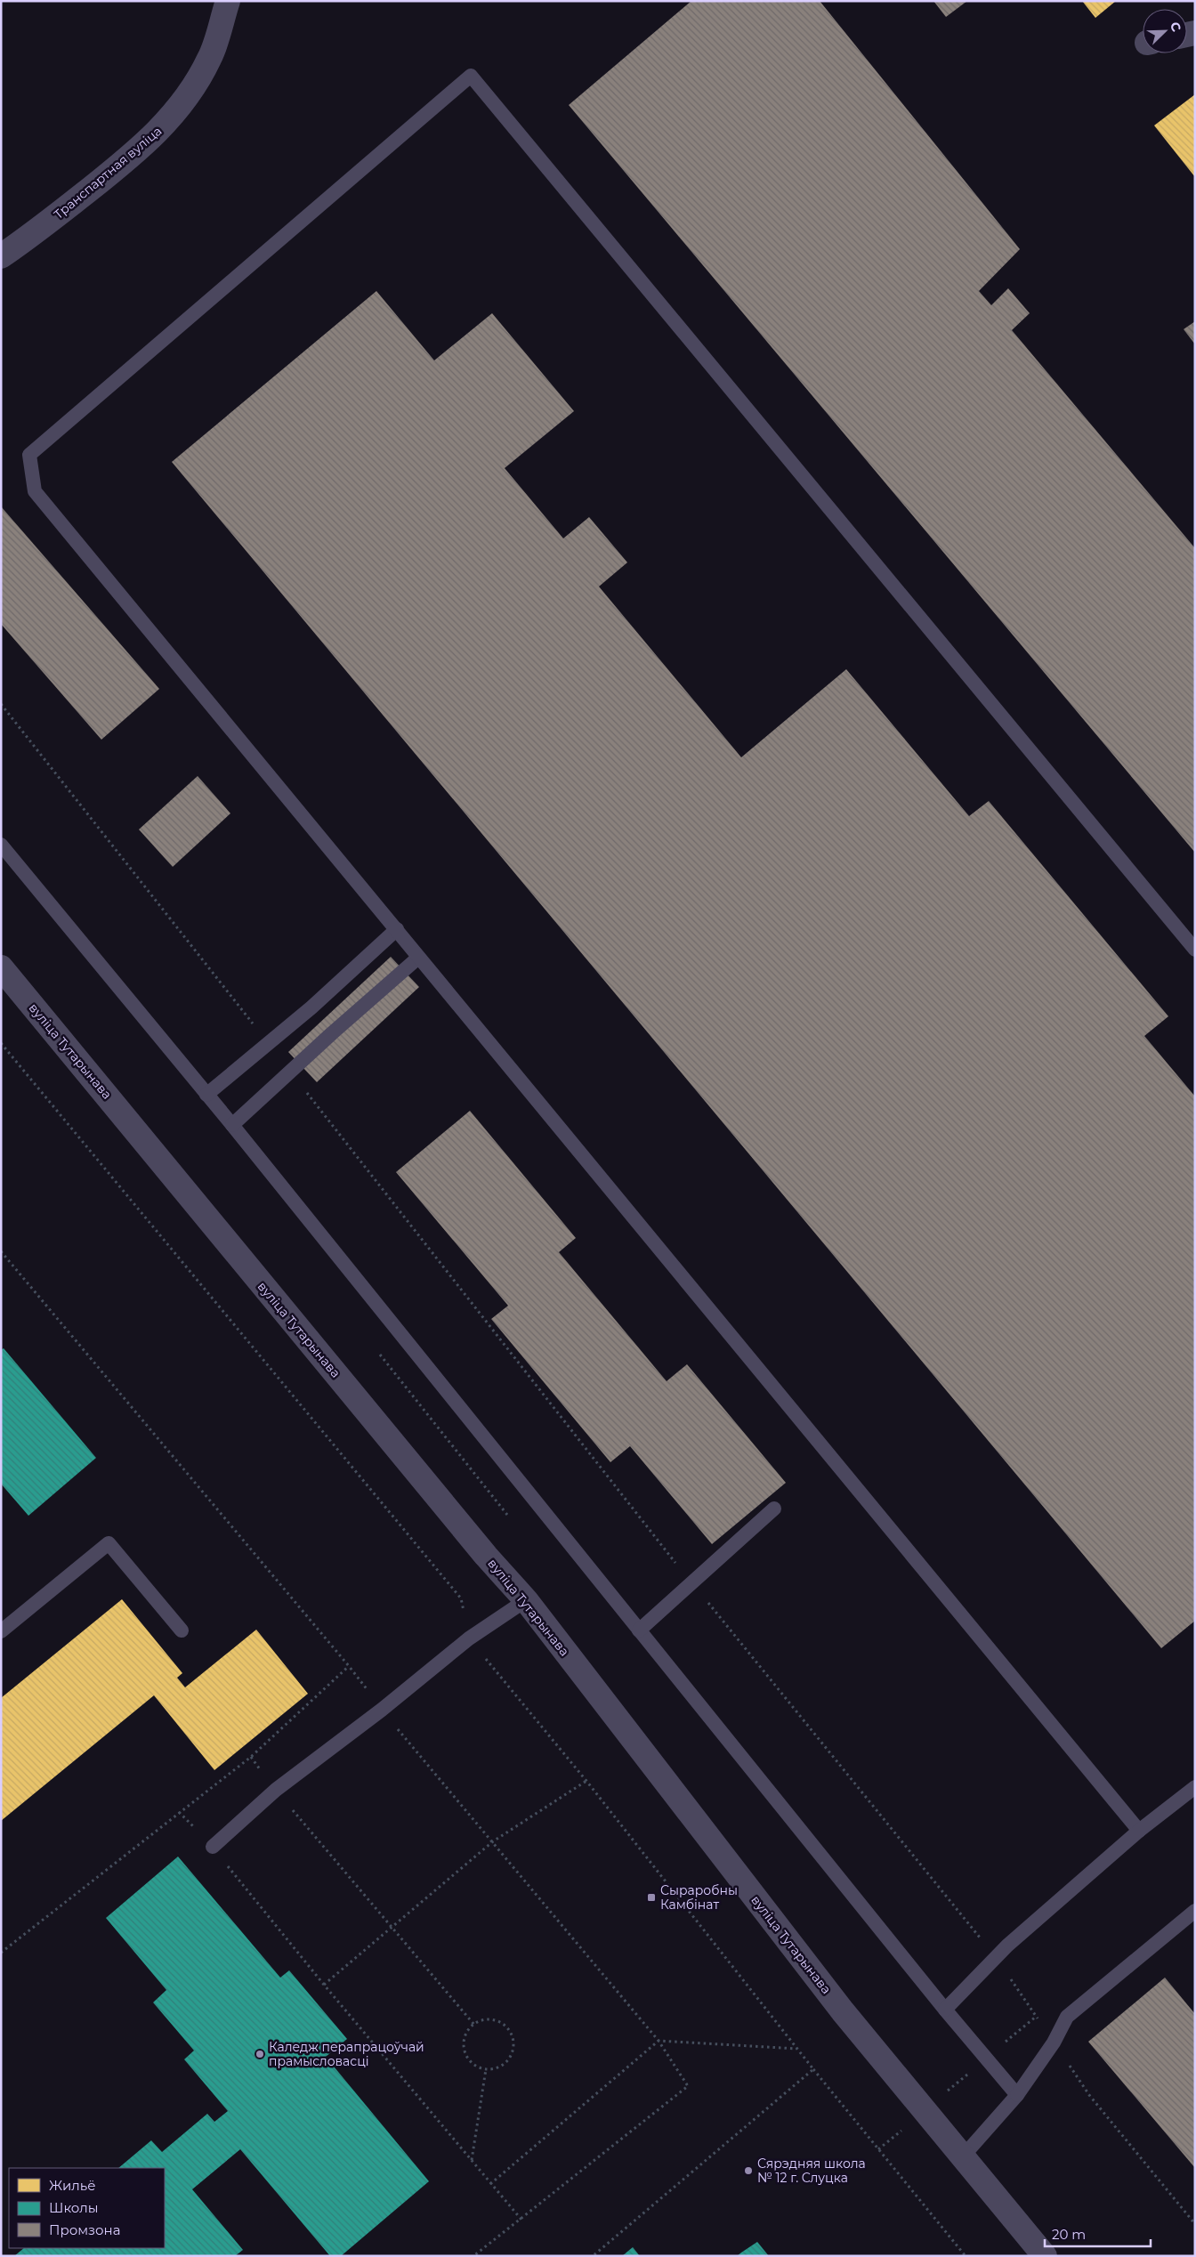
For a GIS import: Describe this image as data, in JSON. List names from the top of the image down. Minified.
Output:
{"streets":{"street":["Транспартная вуліца","вуліца Тутарынава"]},"places":{"transit":["Сыраробны Камбінат"],"other":["Каледж перапрацоўчай прамысловасці","Сярэдняя школа № 12 г. Слуцка"]},"legend":["Жильё","Школы","Промзона"],"scale_bar":"20 m","north":"top right"}
